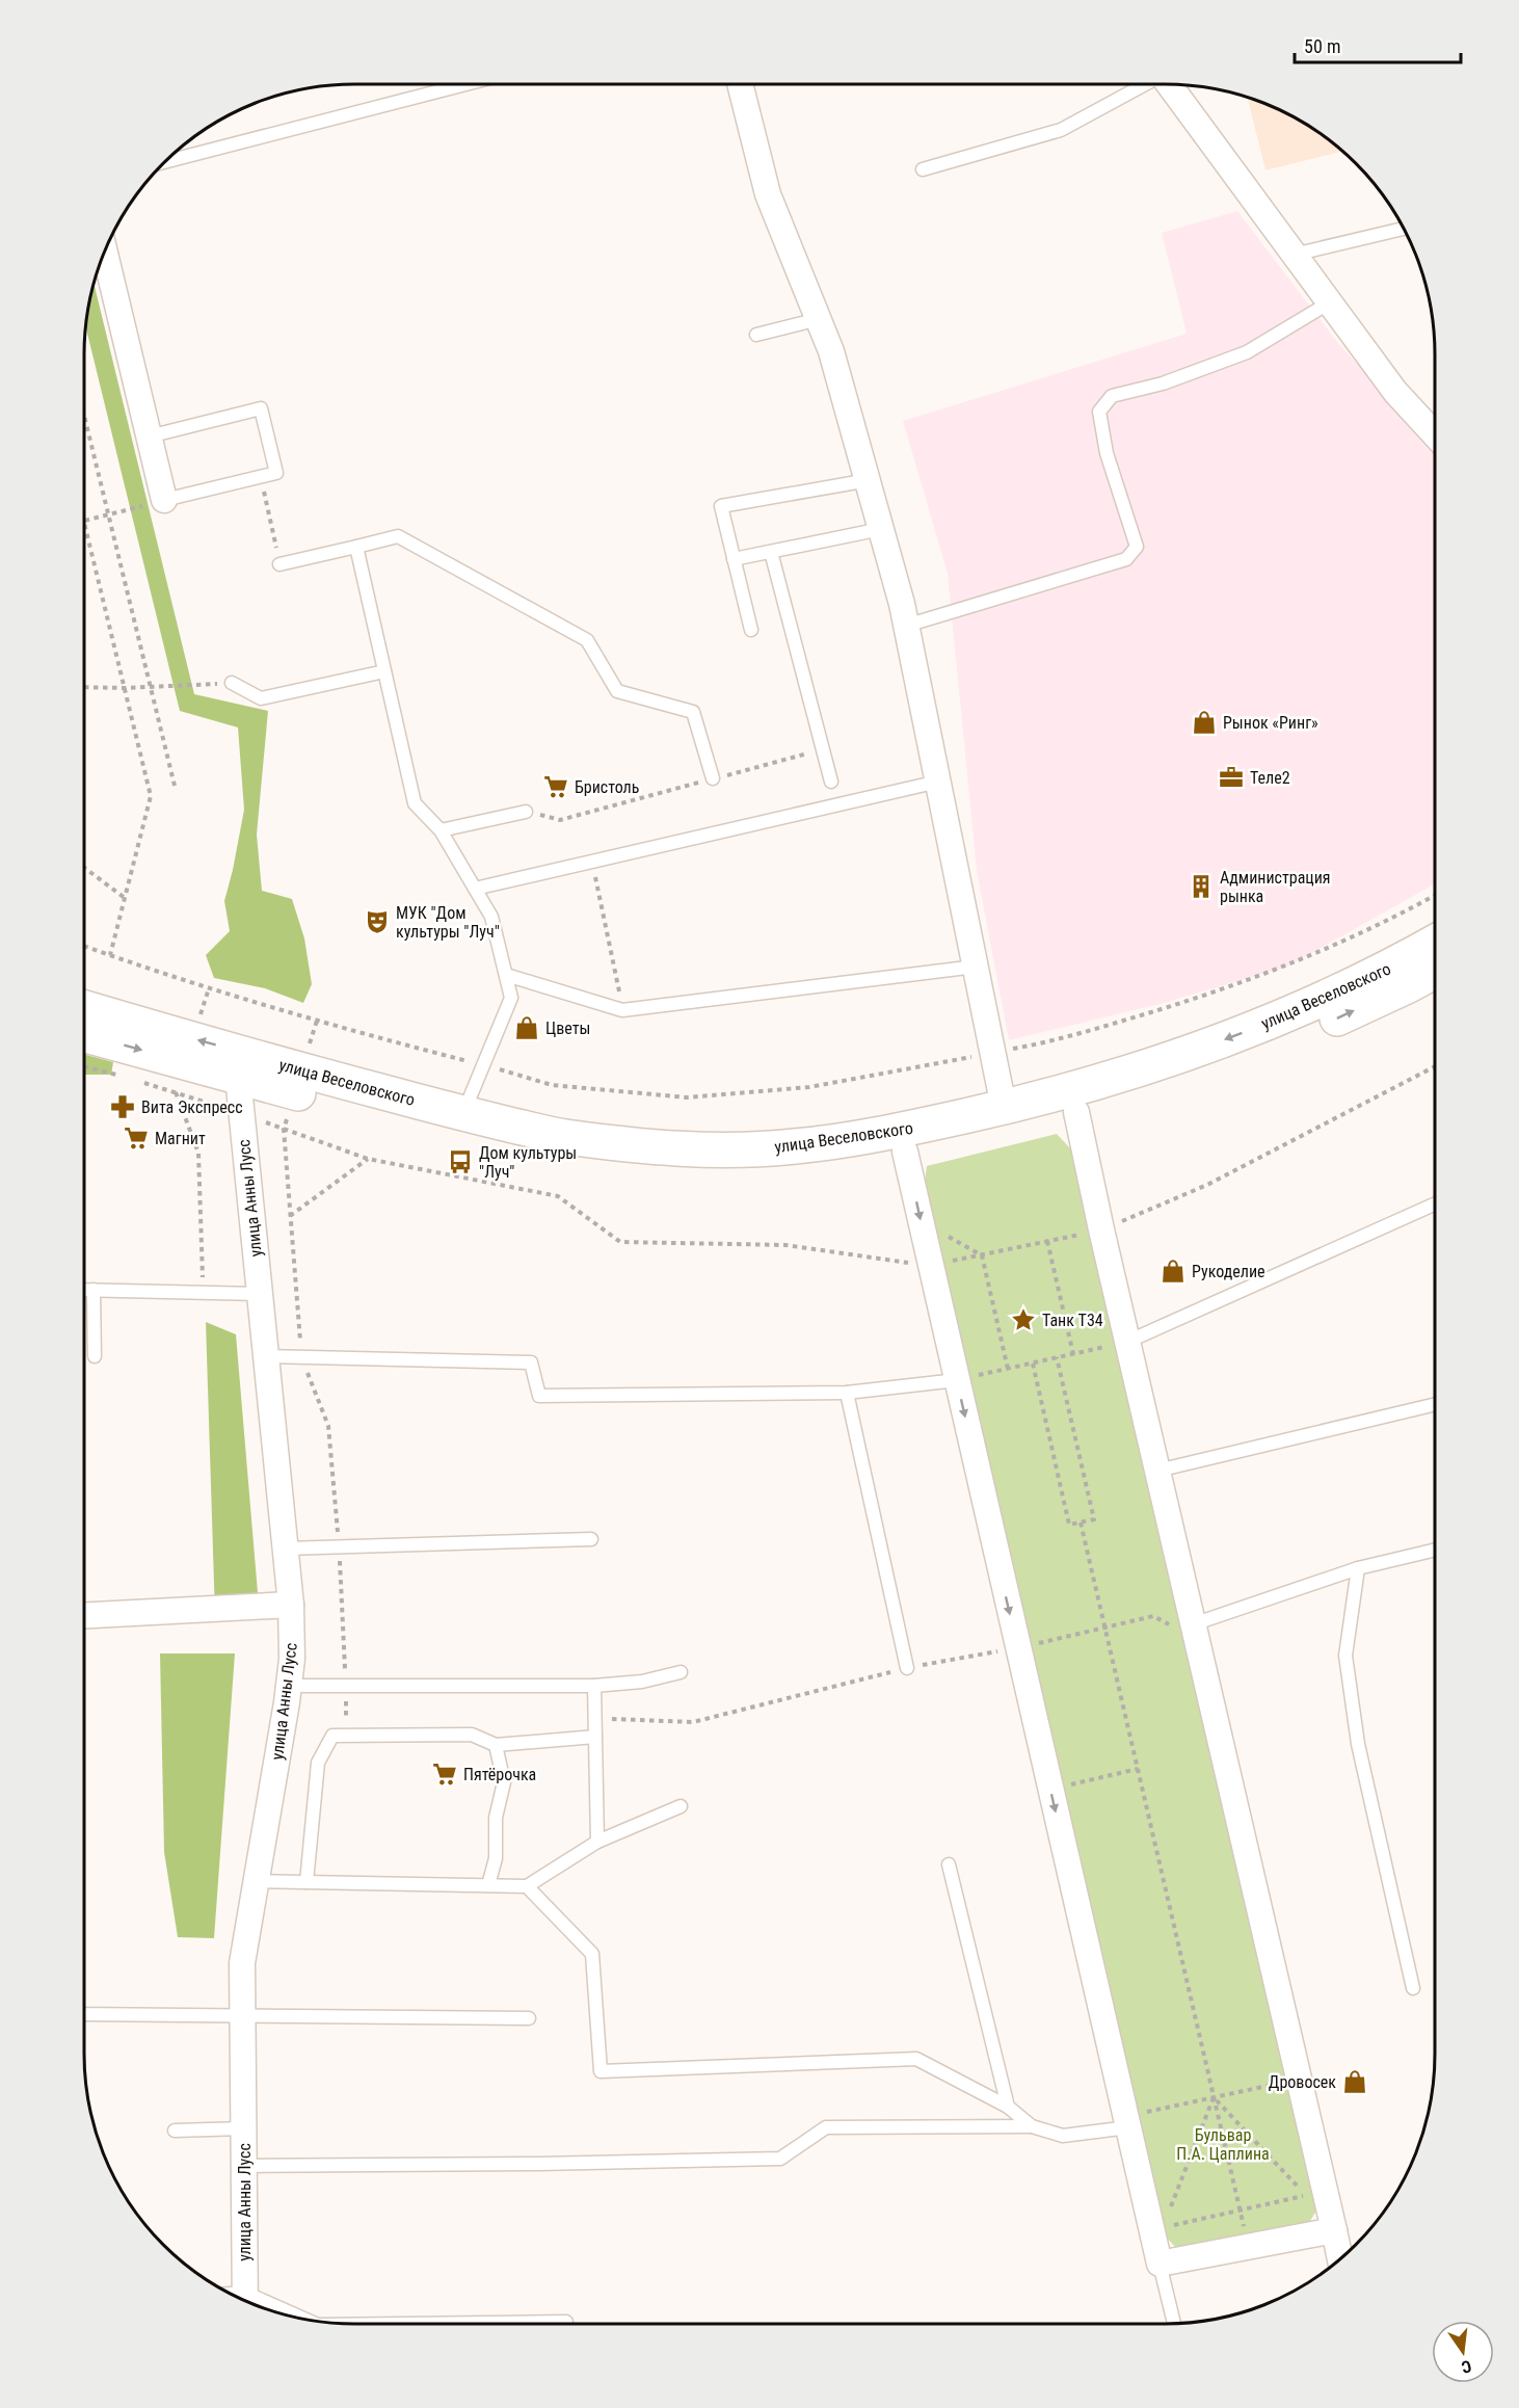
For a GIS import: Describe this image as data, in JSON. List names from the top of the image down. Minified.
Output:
{"streets":{"main road":["улица Веселовского"],"street":["улица Анны Лусс"]},"crossings":[["улица Веселовского","улица Анны Лусс"]],"parks":["Бульвар П.А. Цаплина"],"places":{"shop":["Рынок «Ринг»","Цветы","Рукоделие","Дровосек"],"office":["Теле2"],"supermarket":["Бристоль","Магнит","Пятёрочка"],"building":["Администрация рынка"],"theatre":["МУК \"Дом культуры \"Луч\""],"pharmacy":["Вита Экспресс"],"bus stop":["Дом культуры \"Луч\""],"place":["Танк T34"]},"scale_bar":"50 m","north":"bottom"}
